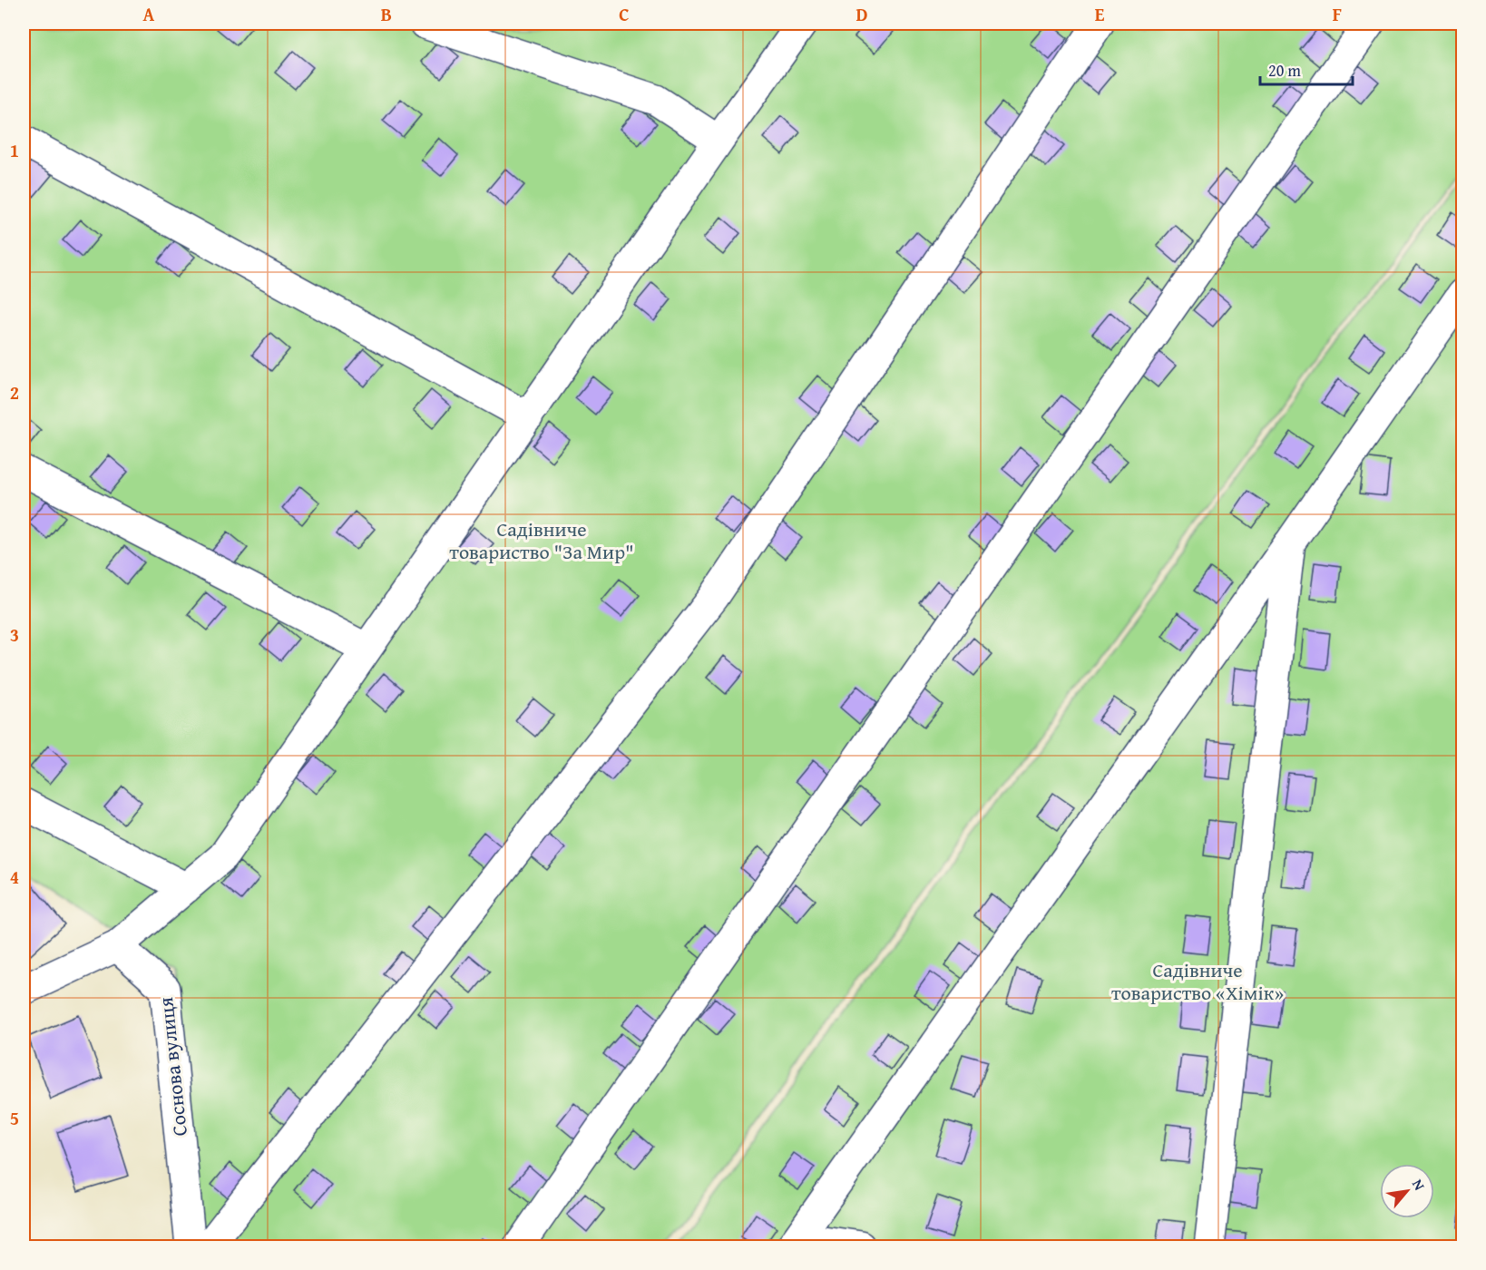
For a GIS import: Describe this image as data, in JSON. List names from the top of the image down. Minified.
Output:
{"streets":{"street":["Соснова вулиця"]},"parks":["Садівниче товариство \"За Мир\"","Садівниче товариство «Хімік»"],"scale_bar":"20 m","north":"top right","grid":{"columns":["A","B","C","D","E","F"],"rows":["1","2","3","4","5"]}}
